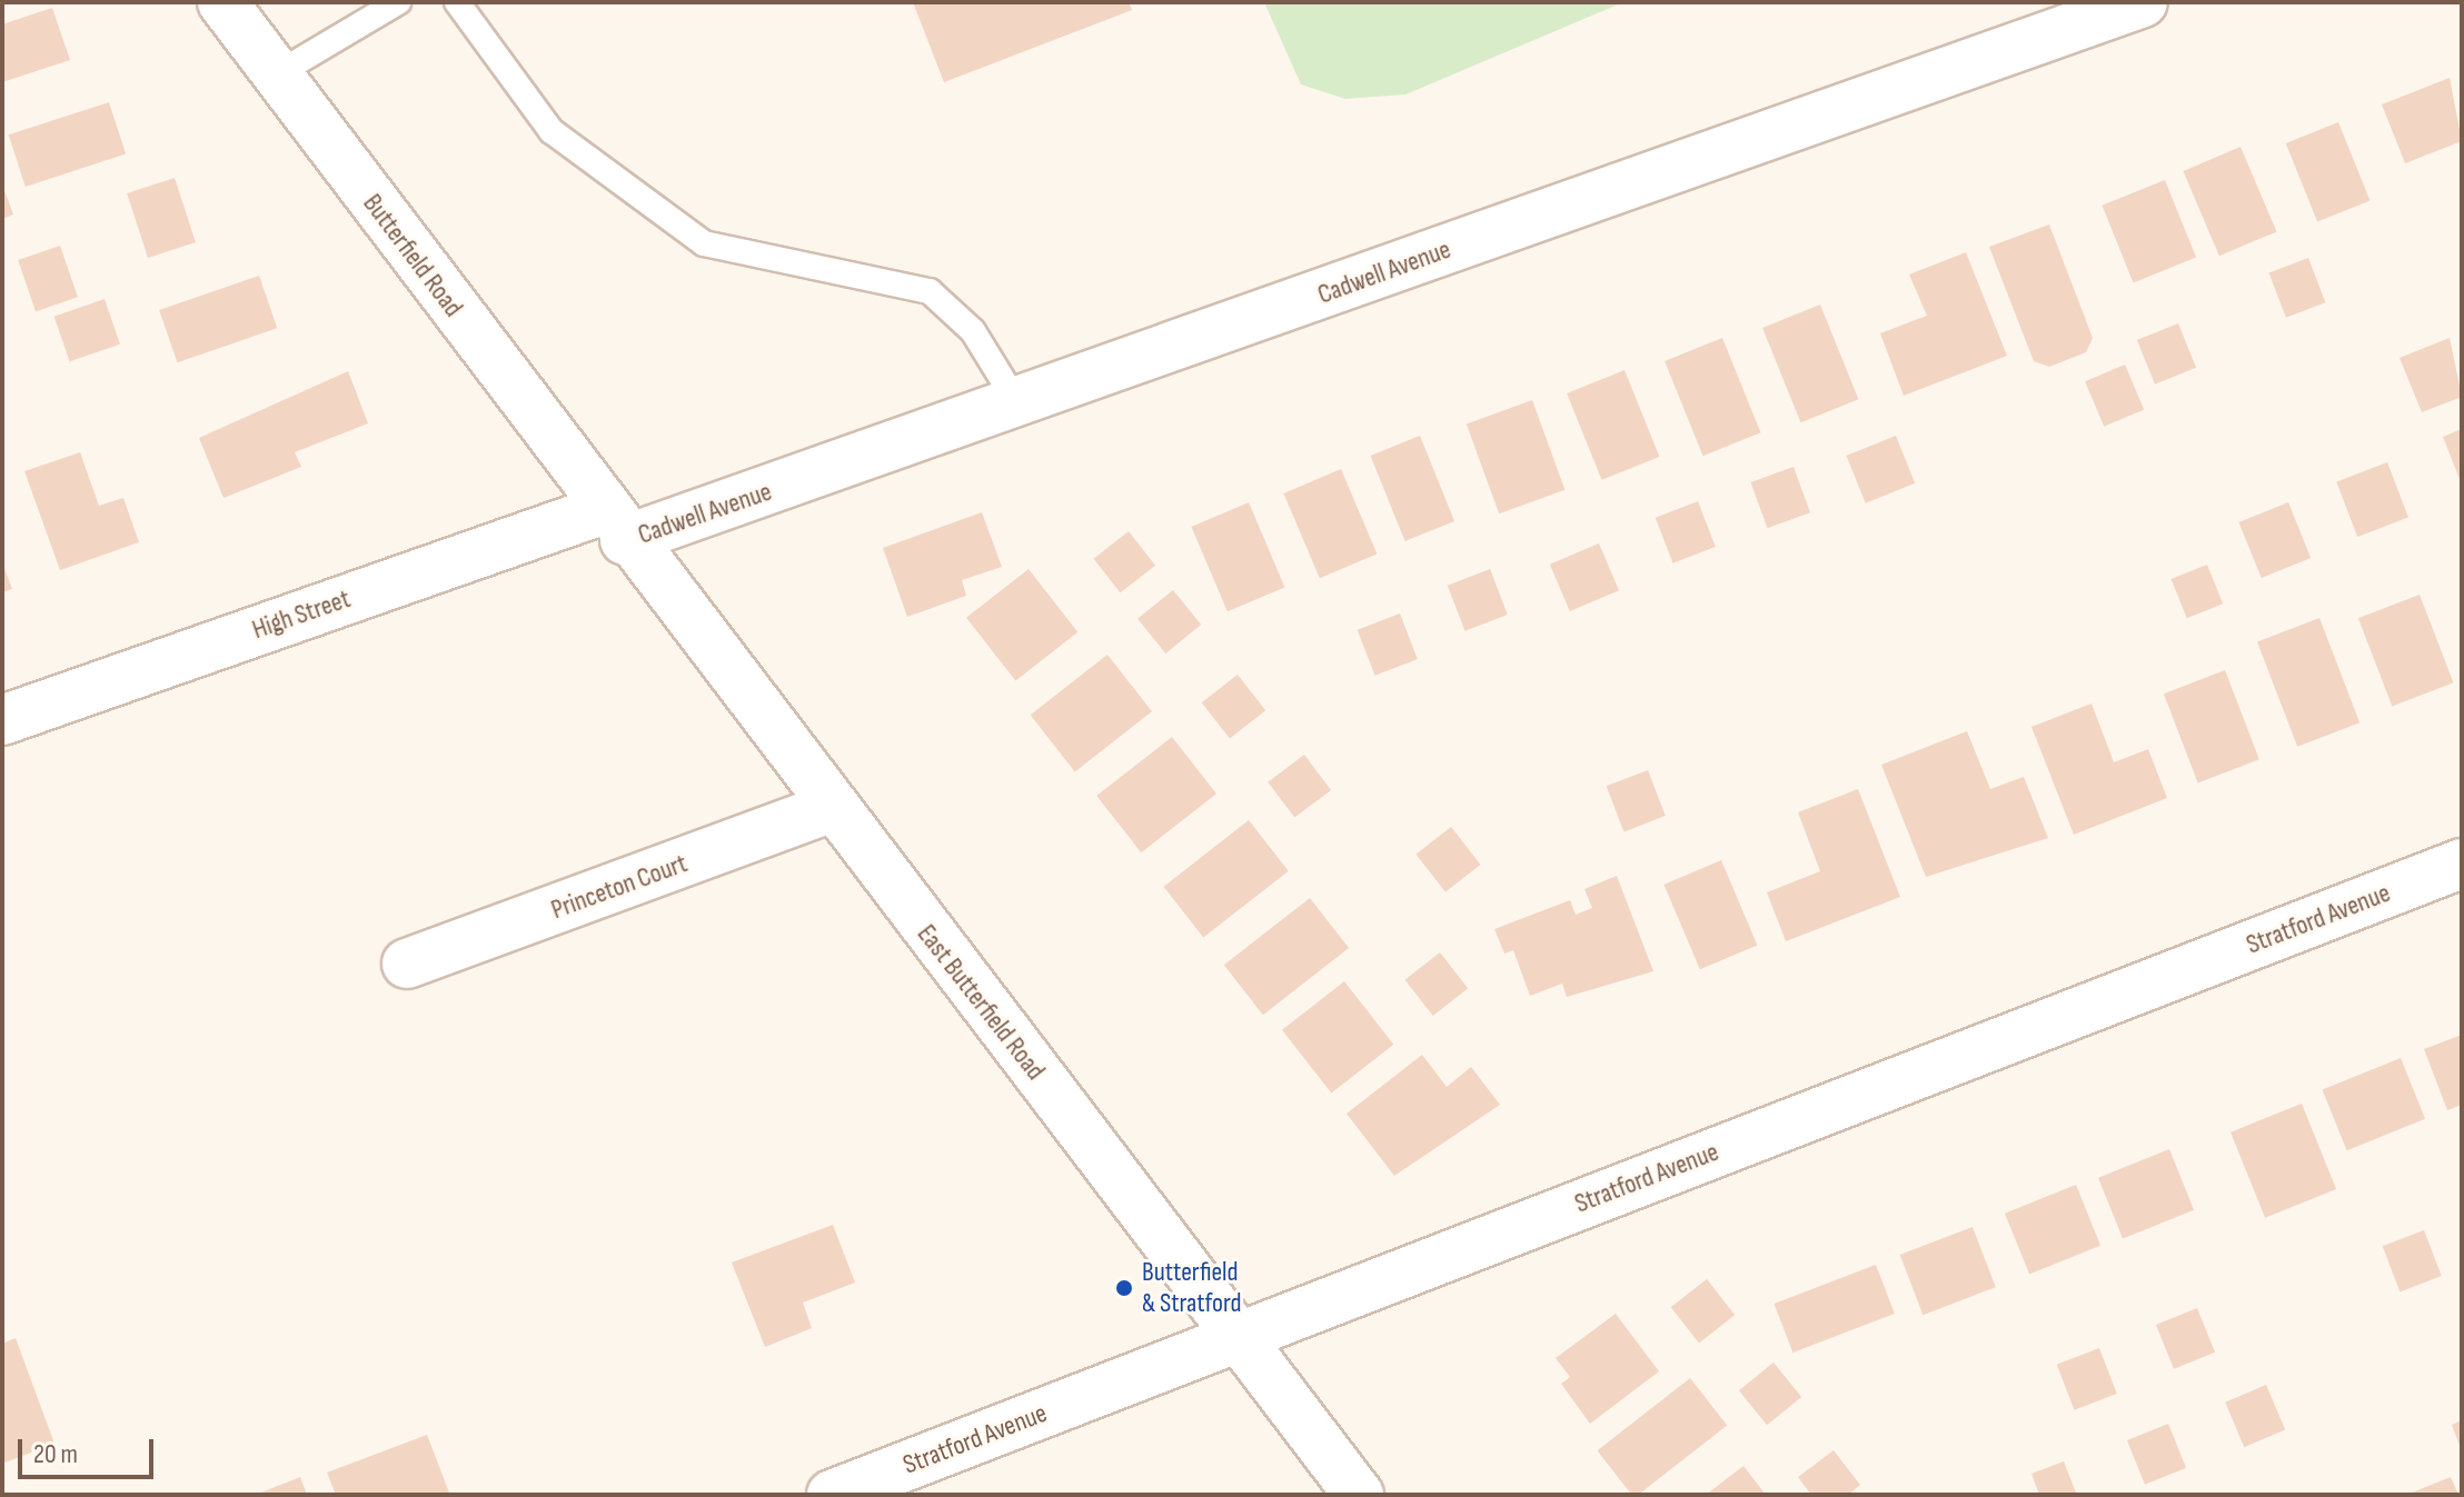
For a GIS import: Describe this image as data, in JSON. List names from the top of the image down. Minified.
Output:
{"streets":{"street":["Butterfield Road","Cadwell Avenue","High Street","Princeton Court","Stratford Avenue","East Butterfield Road"]},"crossings":[["Butterfield Road","Cadwell Avenue"],["Butterfield Road","High Street"],["Butterfield Road","East Butterfield Road"],["Cadwell Avenue","High Street"],["Cadwell Avenue","East Butterfield Road"],["High Street","East Butterfield Road"],["Princeton Court","East Butterfield Road"],["Stratford Avenue","East Butterfield Road"]],"places":["Butterfield & Stratford"],"scale_bar":"20 m"}
